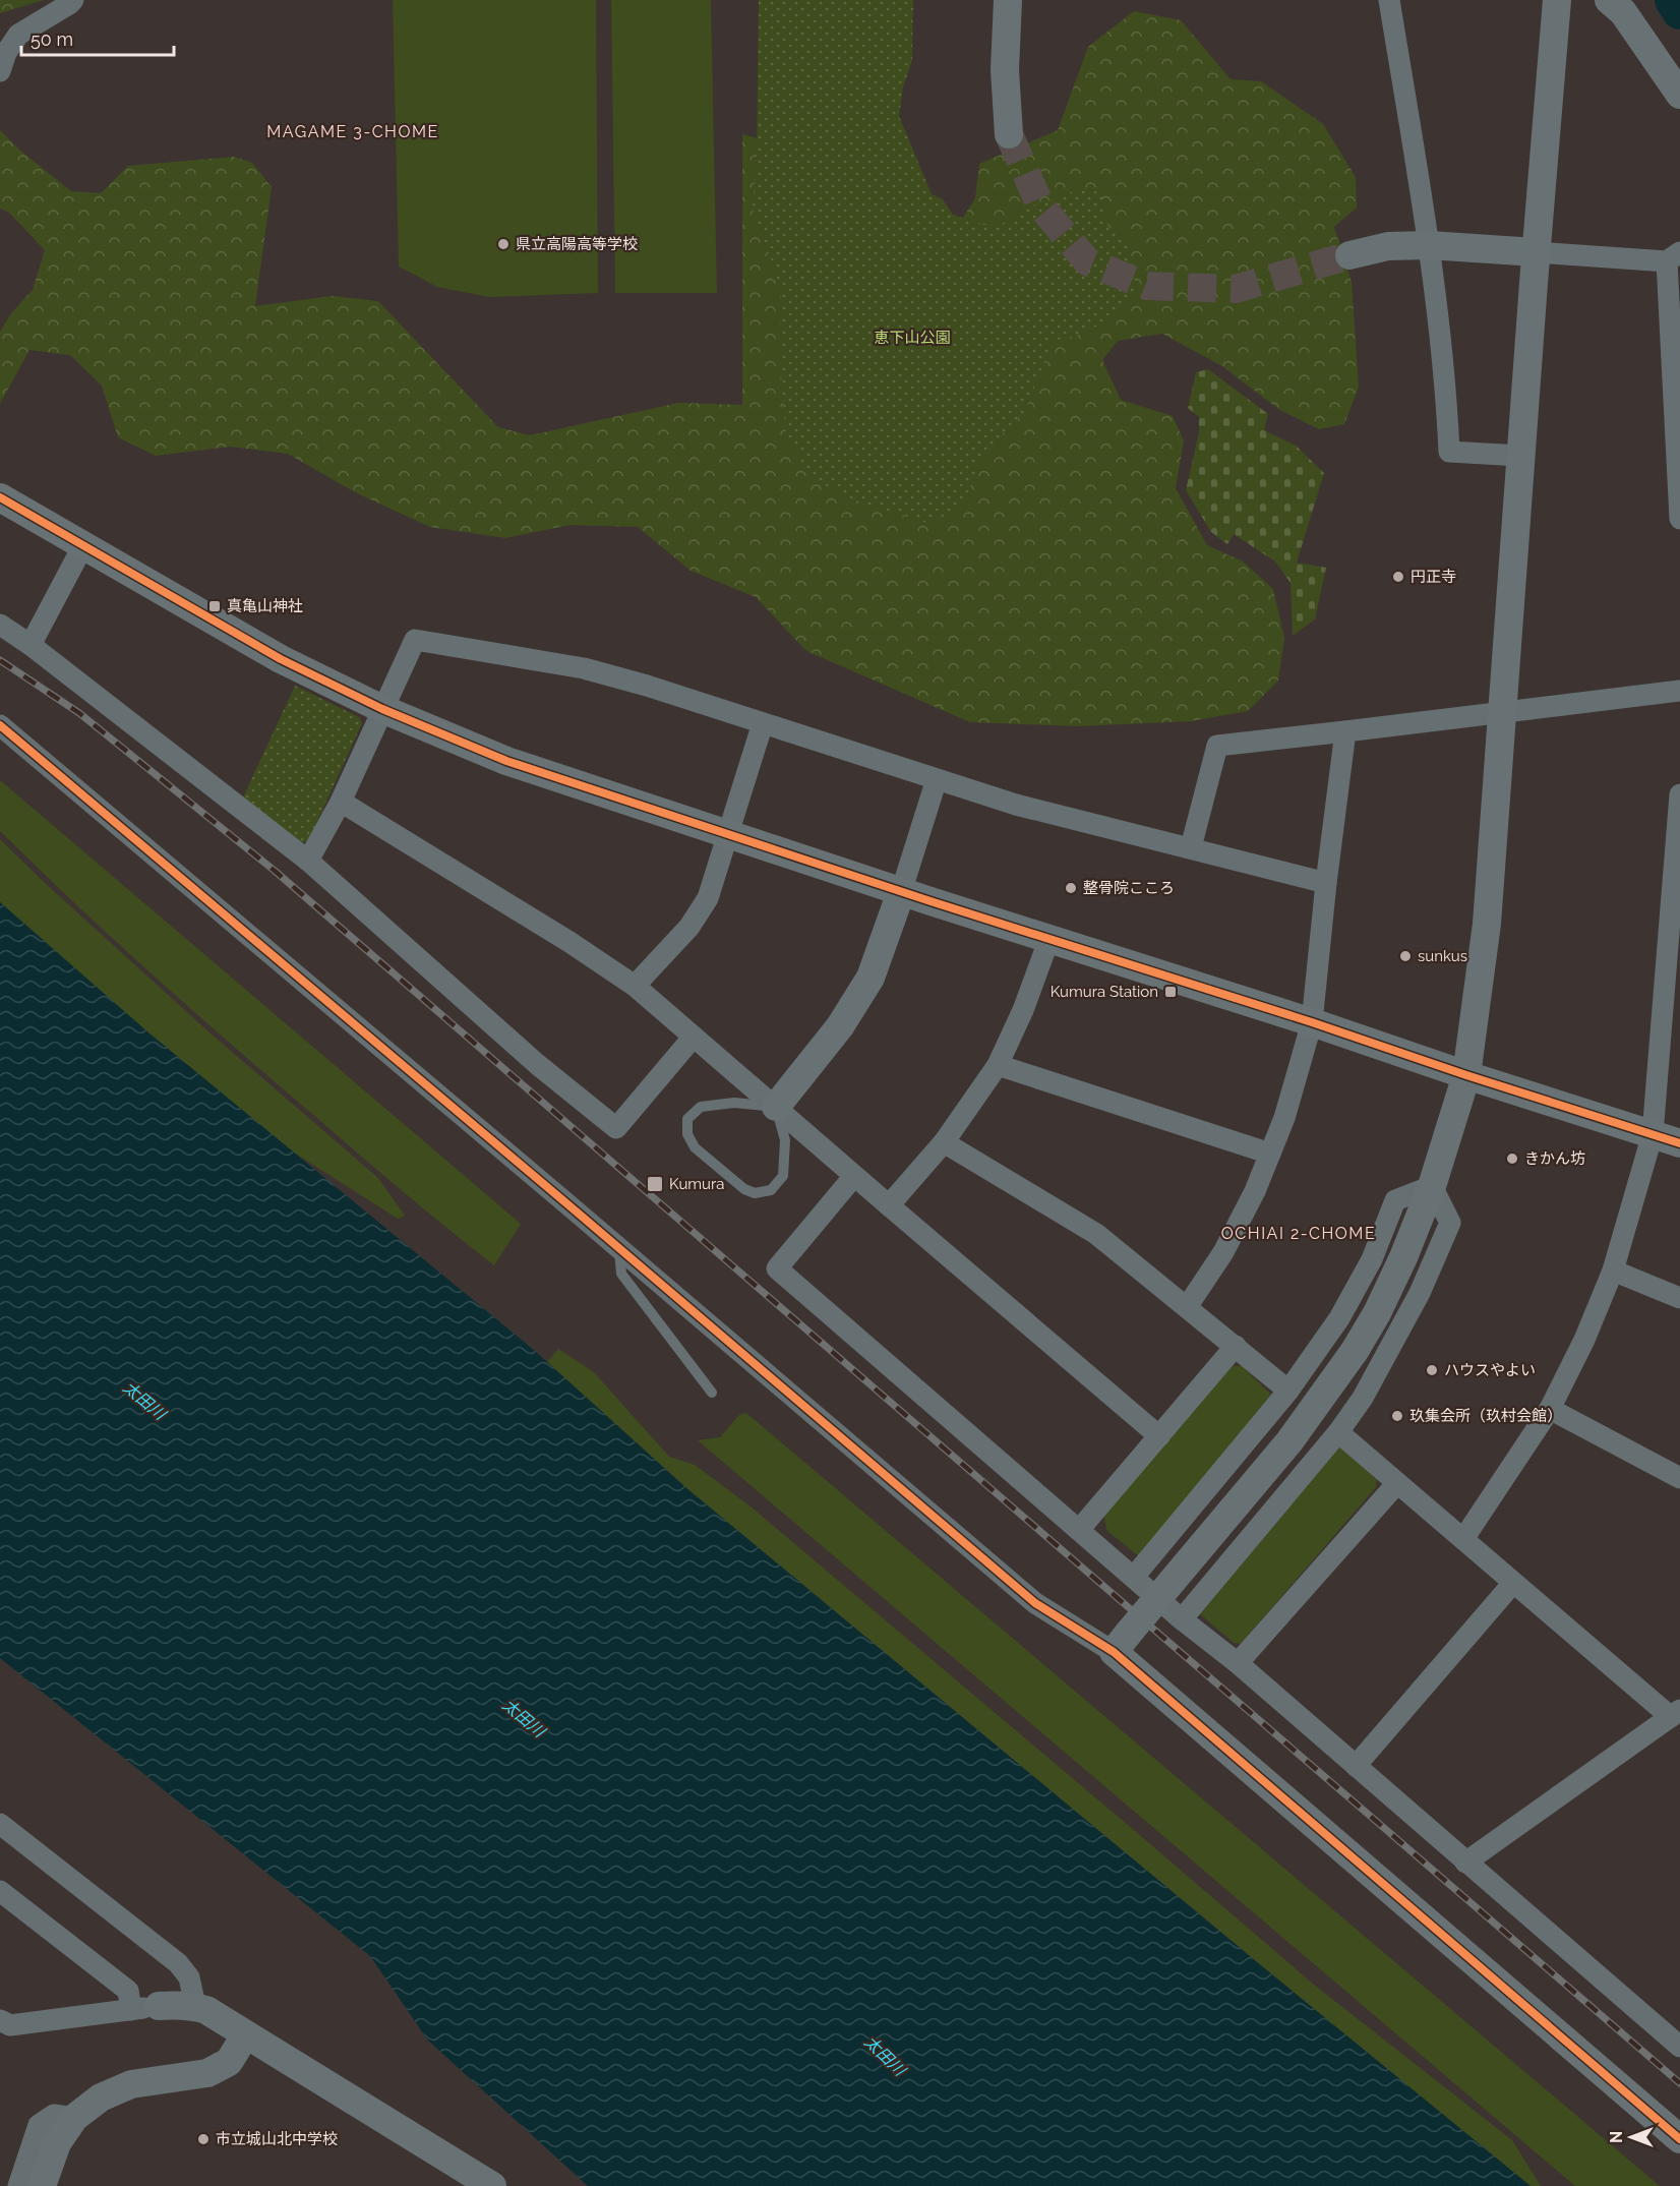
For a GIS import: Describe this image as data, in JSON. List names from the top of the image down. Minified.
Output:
{"districts":["MAGAME 3-CHOME","OCHIAI 2-CHOME"],"water":["太田川"],"parks":["恵下山公園"],"places":{"other":["県立高陽高等学校","円正寺","整骨院こころ","sunkus","きかん坊","ハウスやよい","玖集会所（玖村会館）","市立城山北中学校"],"transit":["真亀山神社","Kumura Station","Kumura"]},"scale_bar":"50 m","north":"left"}
